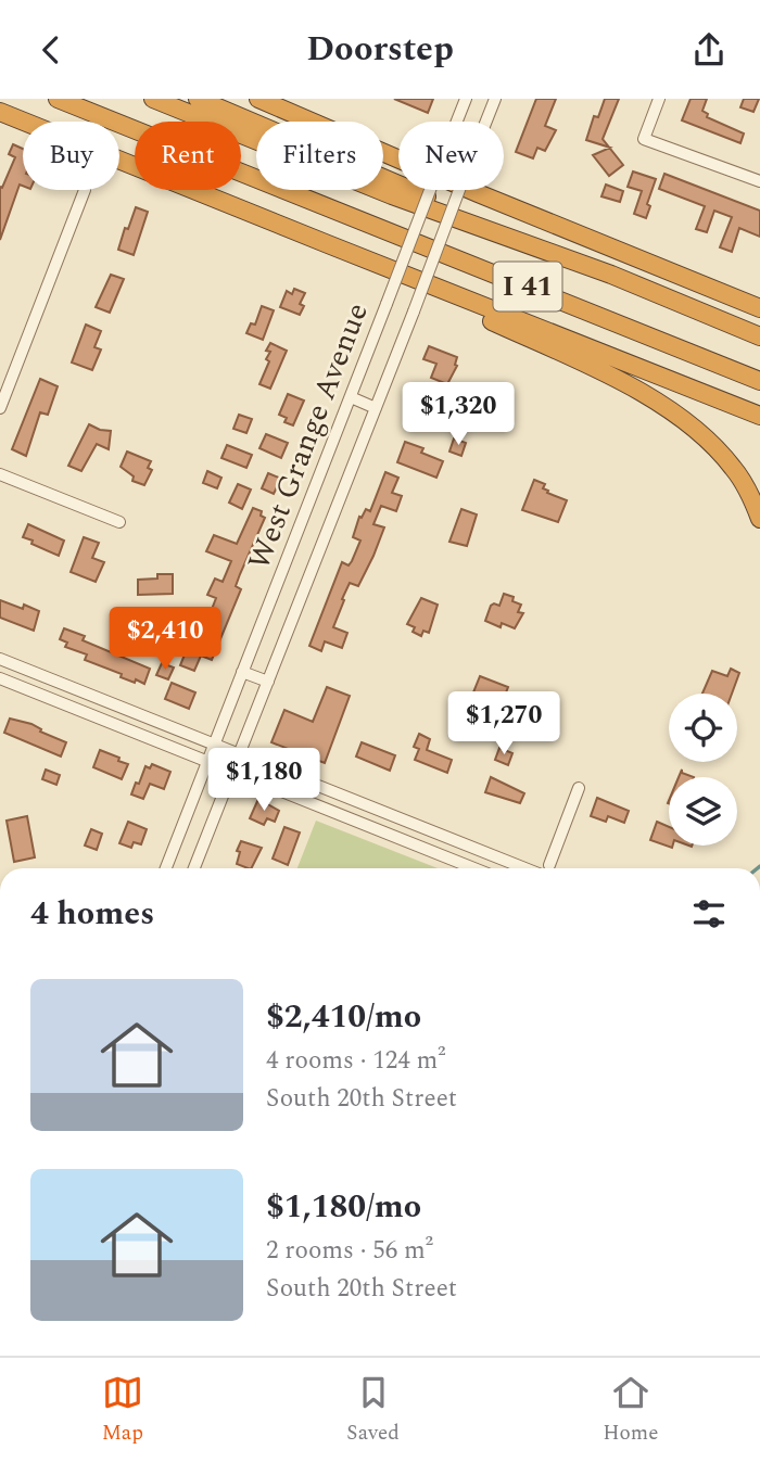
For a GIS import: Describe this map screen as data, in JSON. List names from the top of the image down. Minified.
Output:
{"streets":{"highway":["I 41"],"street":["West Grange Avenue"]},"page":{"header":"Doorstep","chip":["Buy","Rent","Filters","New"],"price":["$1,320","$2,410","$1,270","$1,180"],"heading":"4 homes","list":[{"name":"$2,410/mo","note":"4 rooms · 124 m² · South 20th Street"},{"name":"$1,180/mo","note":"2 rooms · 56 m² · South 20th Street"}],"tabs":["Map","Saved","Home"]}}
